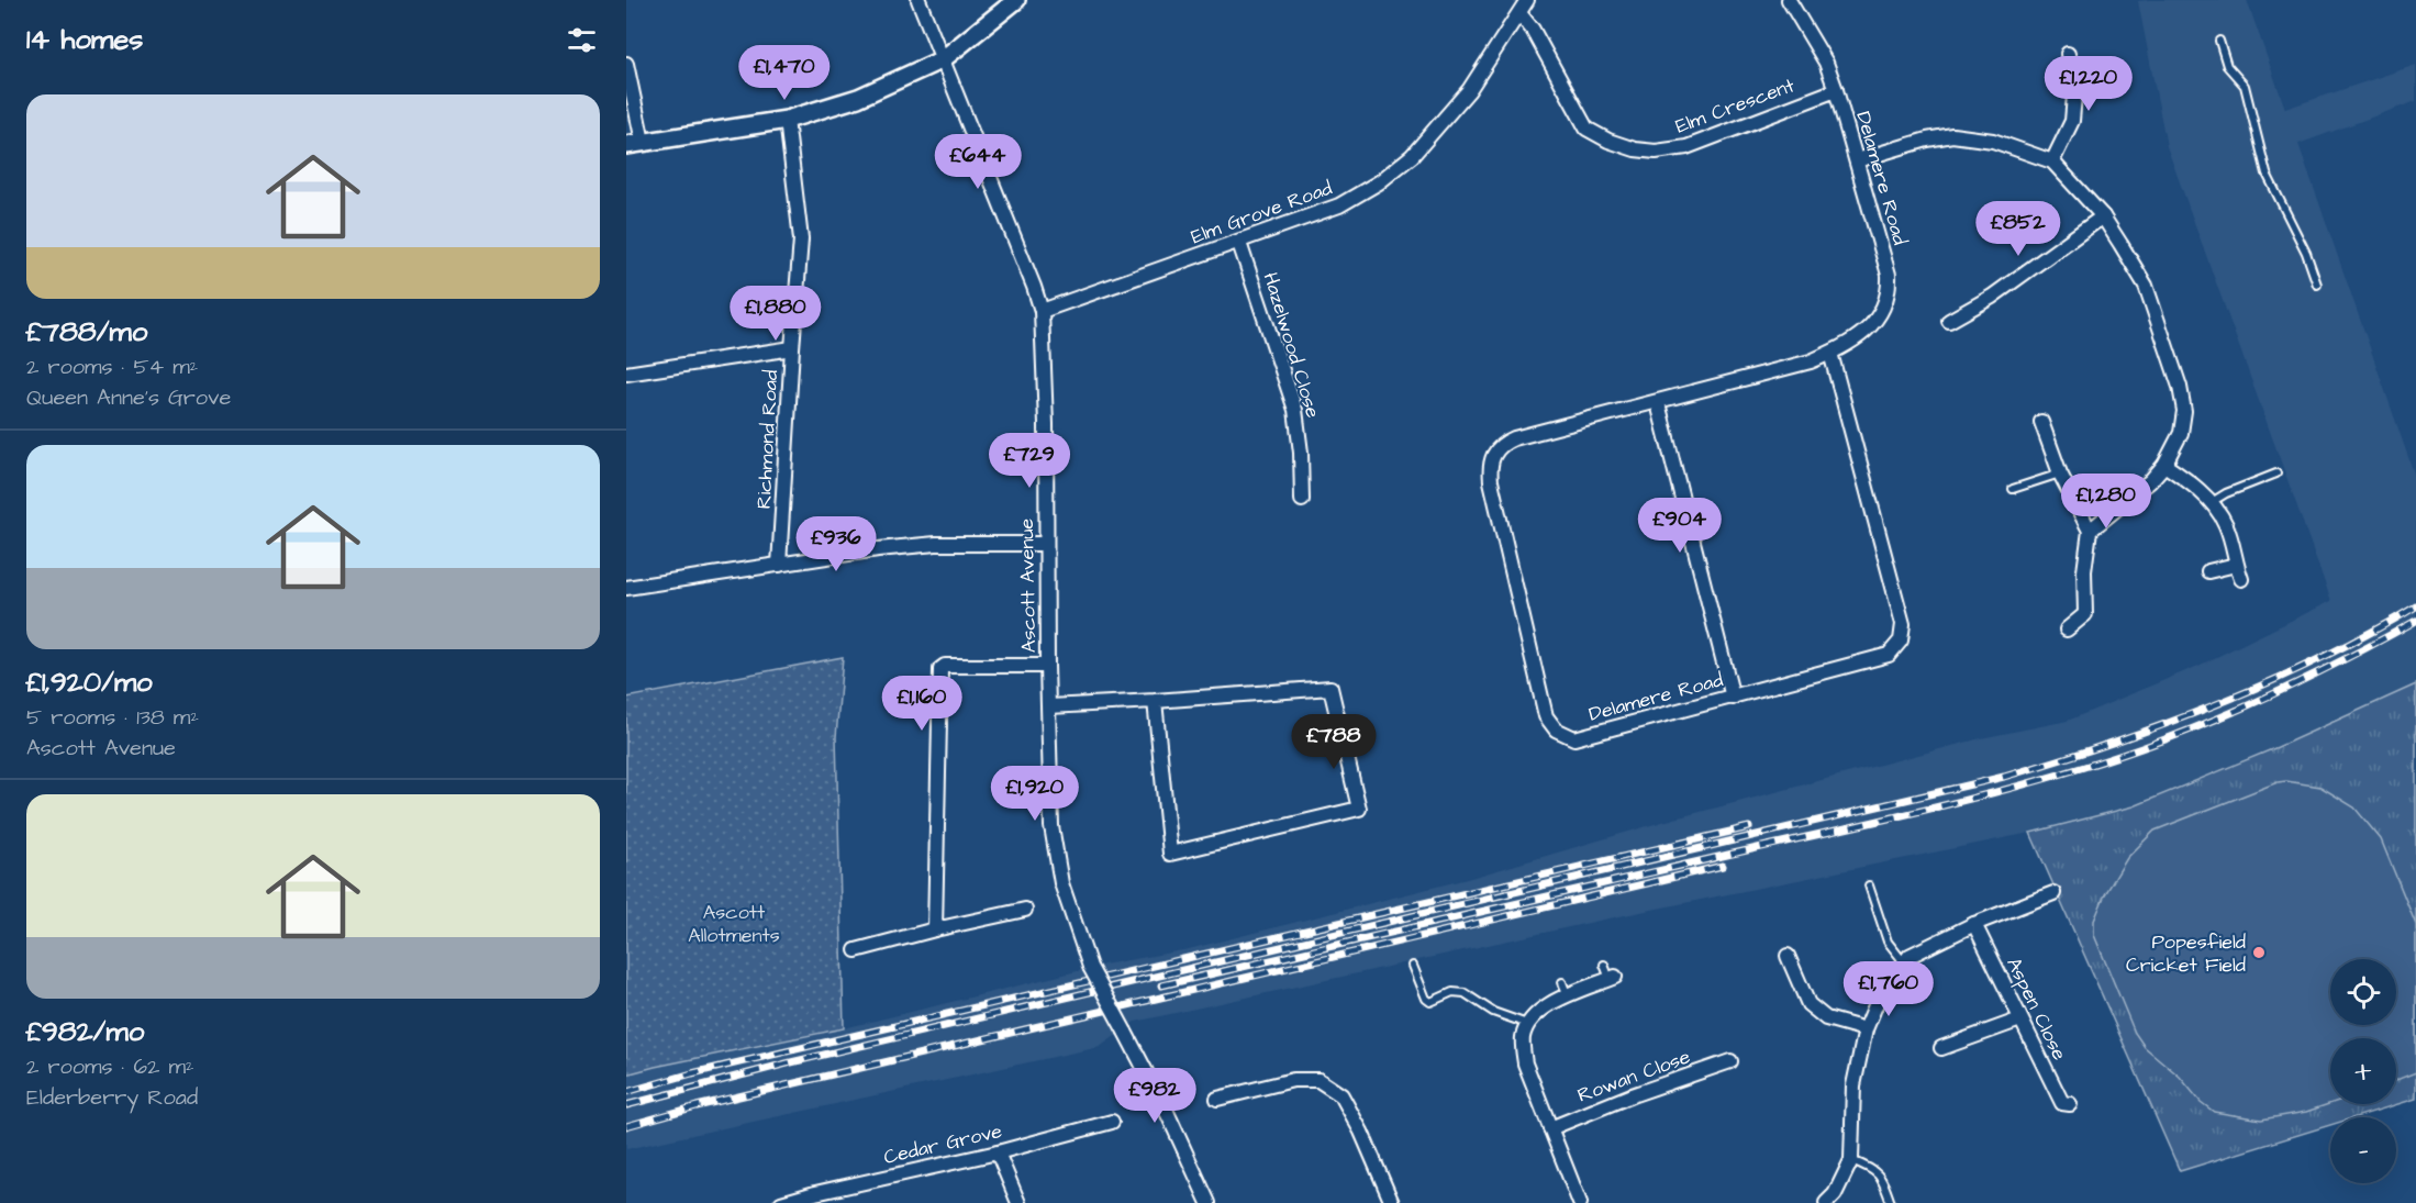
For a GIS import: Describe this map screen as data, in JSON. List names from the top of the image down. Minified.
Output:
{"streets":{"street":["Elm Crescent","Delamere Road","Elm Grove Road","Hazelwood Close","Richmond Road","Ascott Avenue","Aspen Close","Rowan Close","Cedar Grove"]},"crossings":[["Elm Crescent","Delamere Road"],["Elm Crescent","Elm Grove Road"],["Elm Grove Road","Hazelwood Close"],["Elm Grove Road","Ascott Avenue"]],"parks":["Ascott Allotments"],"places":["Popesfield Cricket Field"],"page":{"heading":"14 homes","price":["£1,470","£1,220","£644","£852","£1,880","£729","£1,280","£904","£936","£1,160","£788","£1,920","£1,760","£982"],"list":[{"name":"£788/mo","note":"2 rooms · 54 m² · Queen Anne's Grove"},{"name":"£1,920/mo","note":"5 rooms · 138 m² · Ascott Avenue"},{"name":"£982/mo","note":"2 rooms · 62 m² · Elderberry Road"}],"map_buttons":["+","−"]}}
